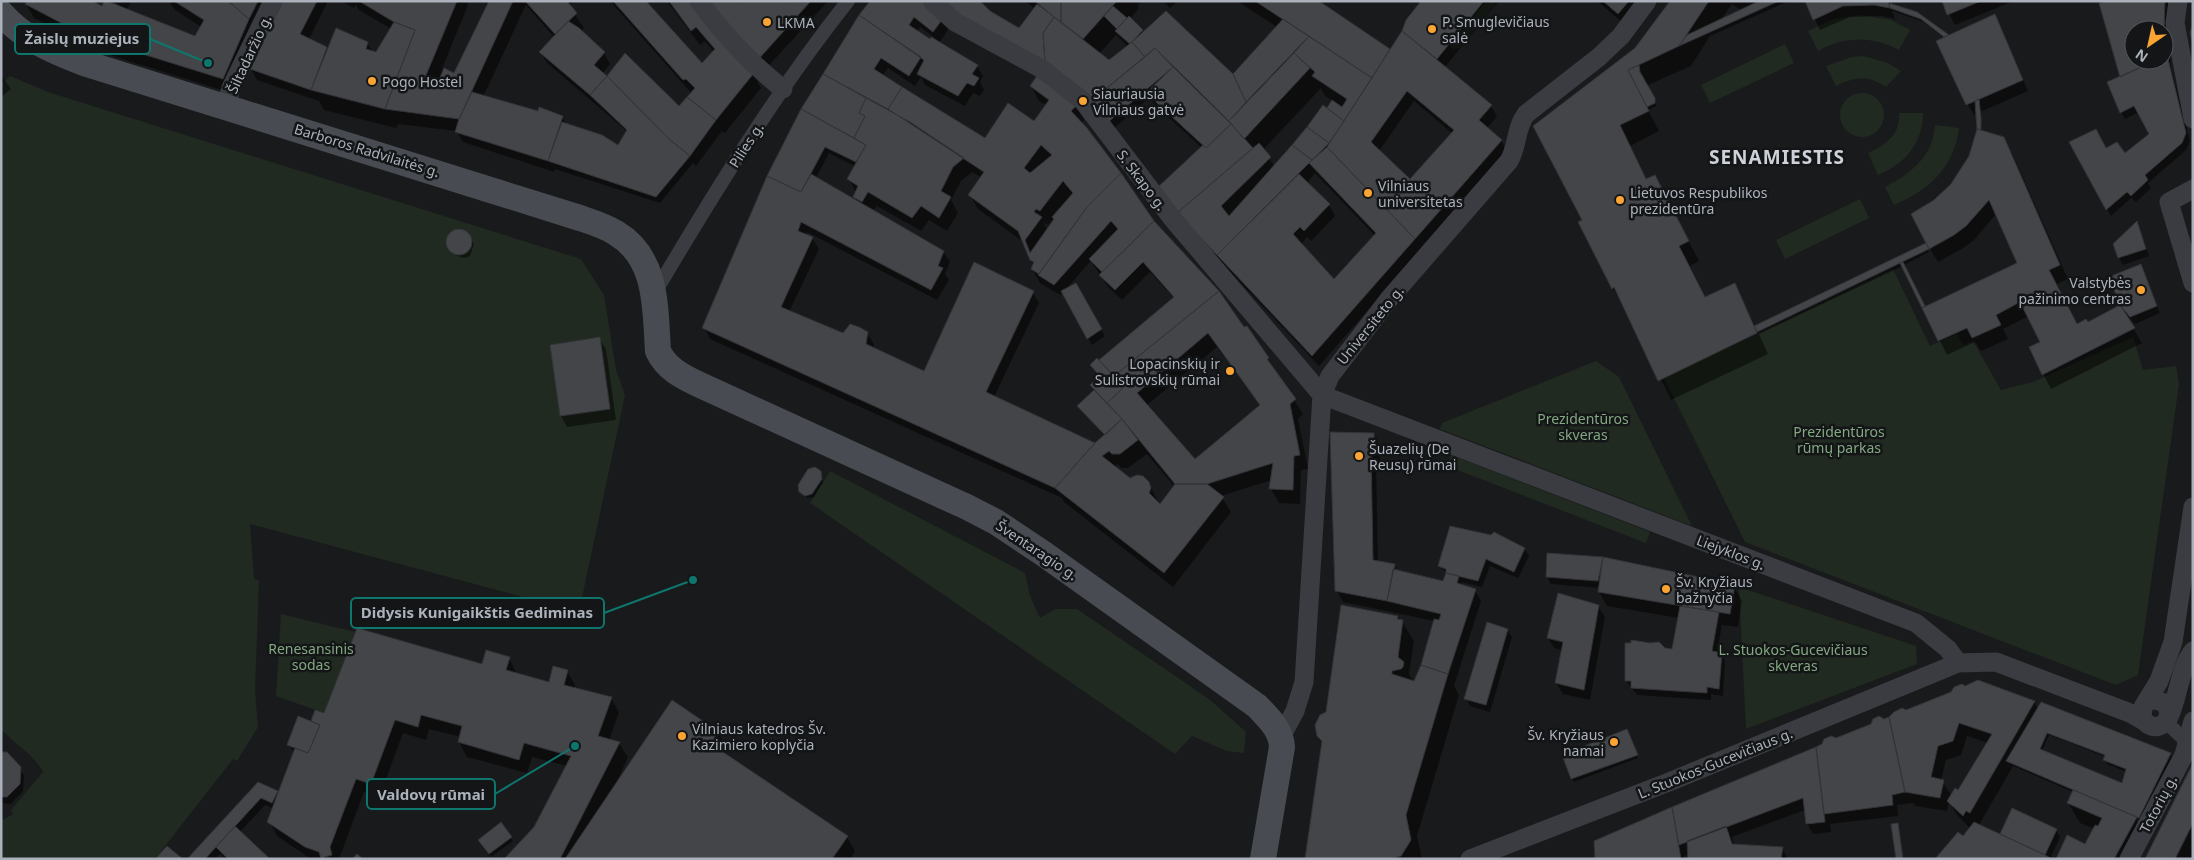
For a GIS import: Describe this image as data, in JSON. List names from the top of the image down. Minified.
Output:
{"streets":{"main road":["Barboros Radvilaitės g.","Šventaragio g."],"street":["Šiltadaržio g.","Pilies g.","S. Skapo g.","Universiteto g.","Liejyklos g.","L. Stuokos-Gucevičiaus g.","Totorių g."]},"crossings":[["Šiltadaržio g.","Barboros Radvilaitės g."],["Pilies g.","Barboros Radvilaitės g."],["Barboros Radvilaitės g.","Šventaragio g."],["S. Skapo g.","Universiteto g."],["S. Skapo g.","Liejyklos g."],["Universiteto g.","Šventaragio g."],["Universiteto g.","Liejyklos g."],["Liejyklos g.","L. Stuokos-Gucevičiaus g."]],"districts":["SENAMIESTIS"],"parks":["Prezidentūros skveras","Prezidentūros rūmų parkas","Renesansinis sodas","L. Stuokos-Gucevičiaus skveras"],"places":["LKMA","P. Smuglevičiaus salė","Žaislų muziejus","Pogo Hostel","Siauriausia Vilniaus gatvė","Vilniaus universitetas","Lietuvos Respublikos prezidentūra","Valstybės pažinimo centras","Lopacinskių ir Sulistrovskių rūmai","Šuazelių (De Reusų) rūmai","Didysis Kunigaikštis Gediminas","Šv. Kryžiaus bažnyčia","Vilniaus katedros Šv. Kazimiero koplyčia","Šv. Kryžiaus namai","Valdovų rūmai"],"north":"bottom left"}
